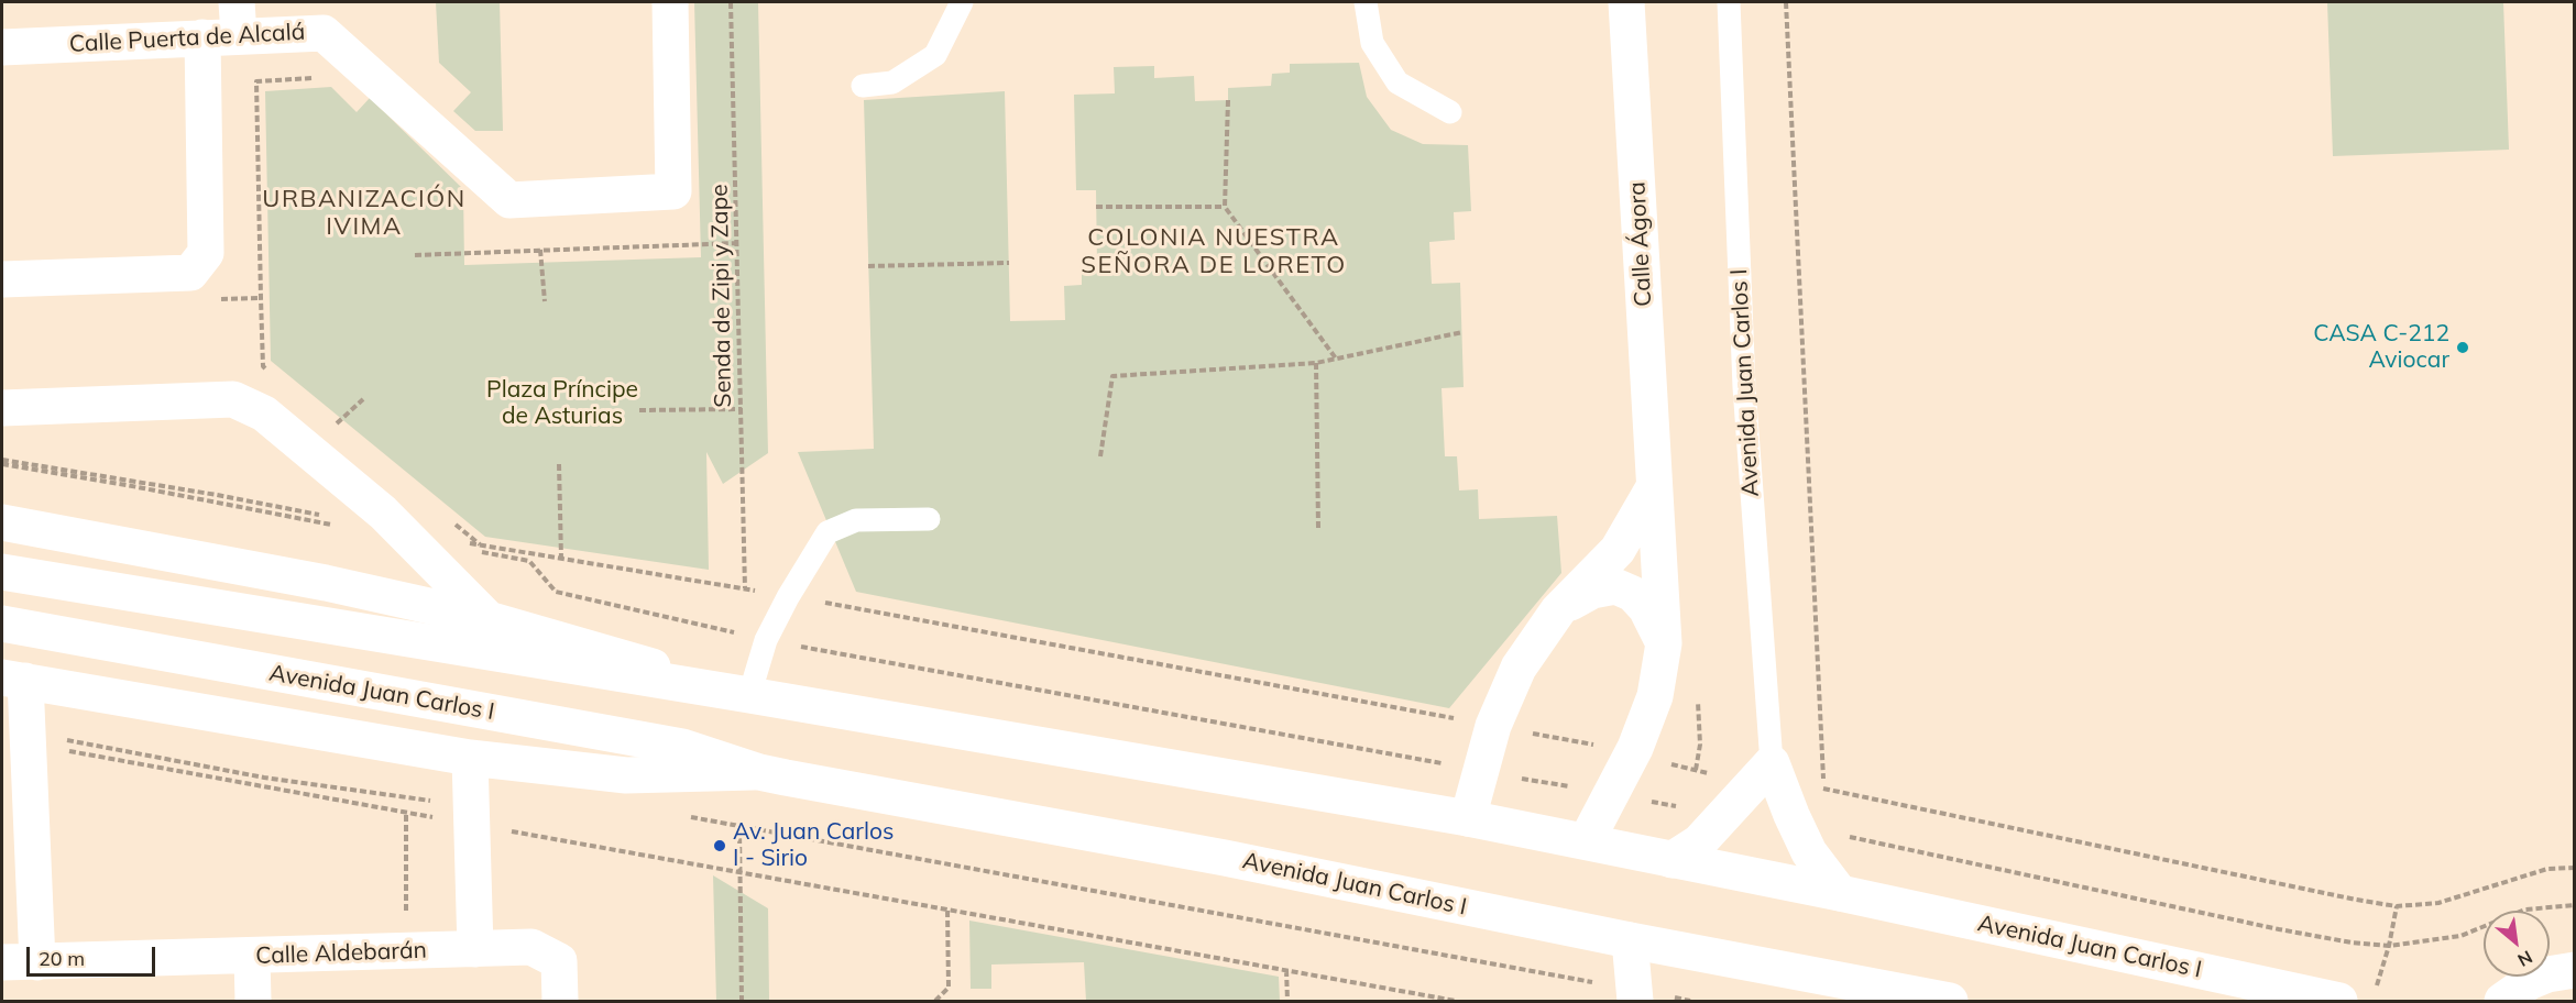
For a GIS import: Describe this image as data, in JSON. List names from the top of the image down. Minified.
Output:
{"streets":{"street":["Calle Puerta de Alcalá","Calle Ágora","Avenida Juan Carlos I","Calle Aldebarán"],"path":["Senda de Zipi y Zape"]},"crossings":[["Calle Ágora","Avenida Juan Carlos I"]],"districts":["URBANIZACIÓN IVIMA","COLONIA NUESTRA SEÑORA DE LORETO"],"parks":["Plaza Príncipe de Asturias"],"places":["CASA C-212 Aviocar","Av. Juan Carlos I - Sirio"],"scale_bar":"20 m","north":"bottom right"}
